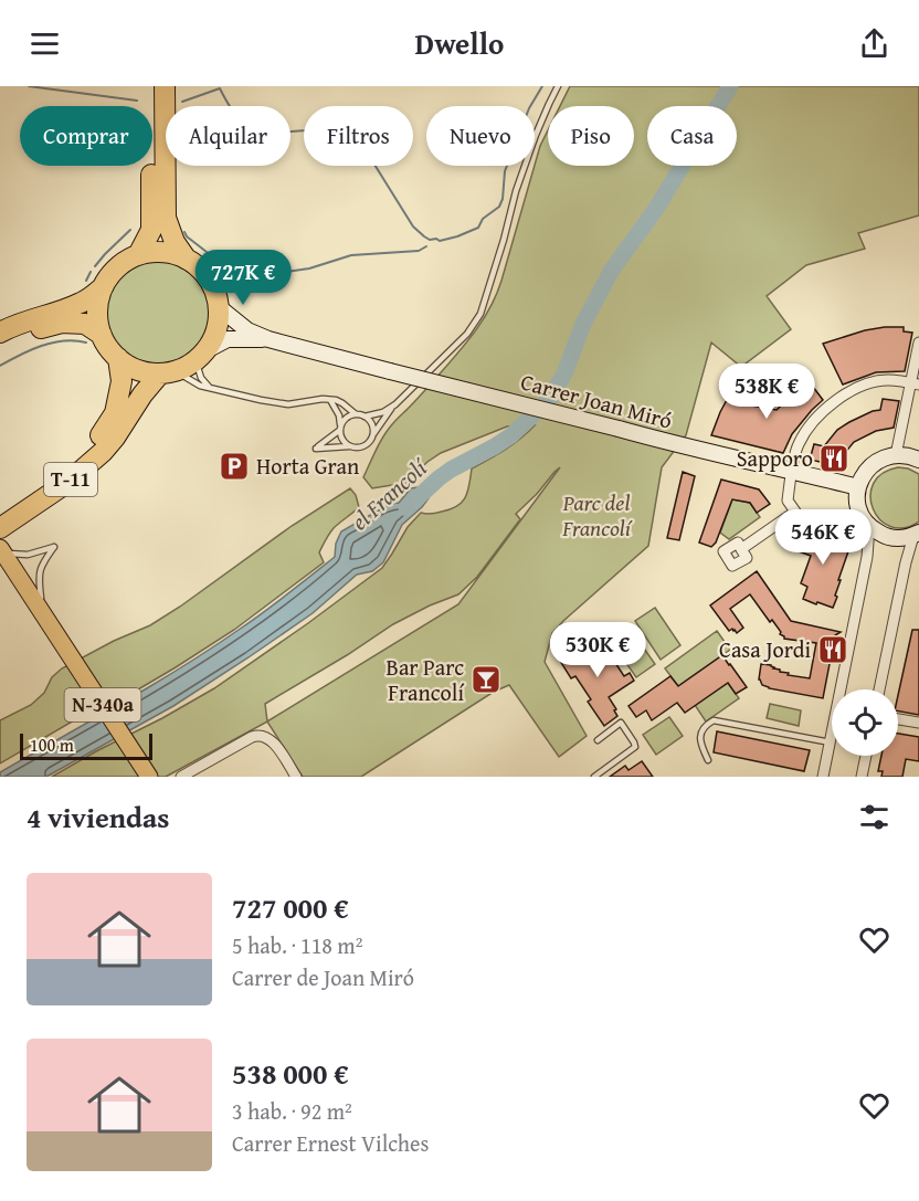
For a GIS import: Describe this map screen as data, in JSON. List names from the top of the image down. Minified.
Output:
{"streets":{"highway":["T-11"],"main road":["N-340a"],"street":["Carrer Joan Miró"]},"crossings":[["Carrer Joan Miró","T-11"]],"water":["el Francolí"],"parks":["Parc del Francolí"],"places":{"restaurant":["Sapporo","Casa Jordi"],"parking":["Horta Gran"],"bar":["Bar Parc Francolí"]},"scale_bar":"100 m","page":{"header":"Dwello","chip":["Comprar","Alquilar","Filtros","Nuevo","Piso","Casa"],"price":["727K €","538K €","546K €","530K €"],"scale":"100 m","heading":"4 viviendas","list":[{"name":"727 000 €","note":"5 hab. · 118 m² · Carrer de Joan Miró"},{"name":"538 000 €","note":"3 hab. · 92 m² · Carrer Ernest Vilches"}]}}
